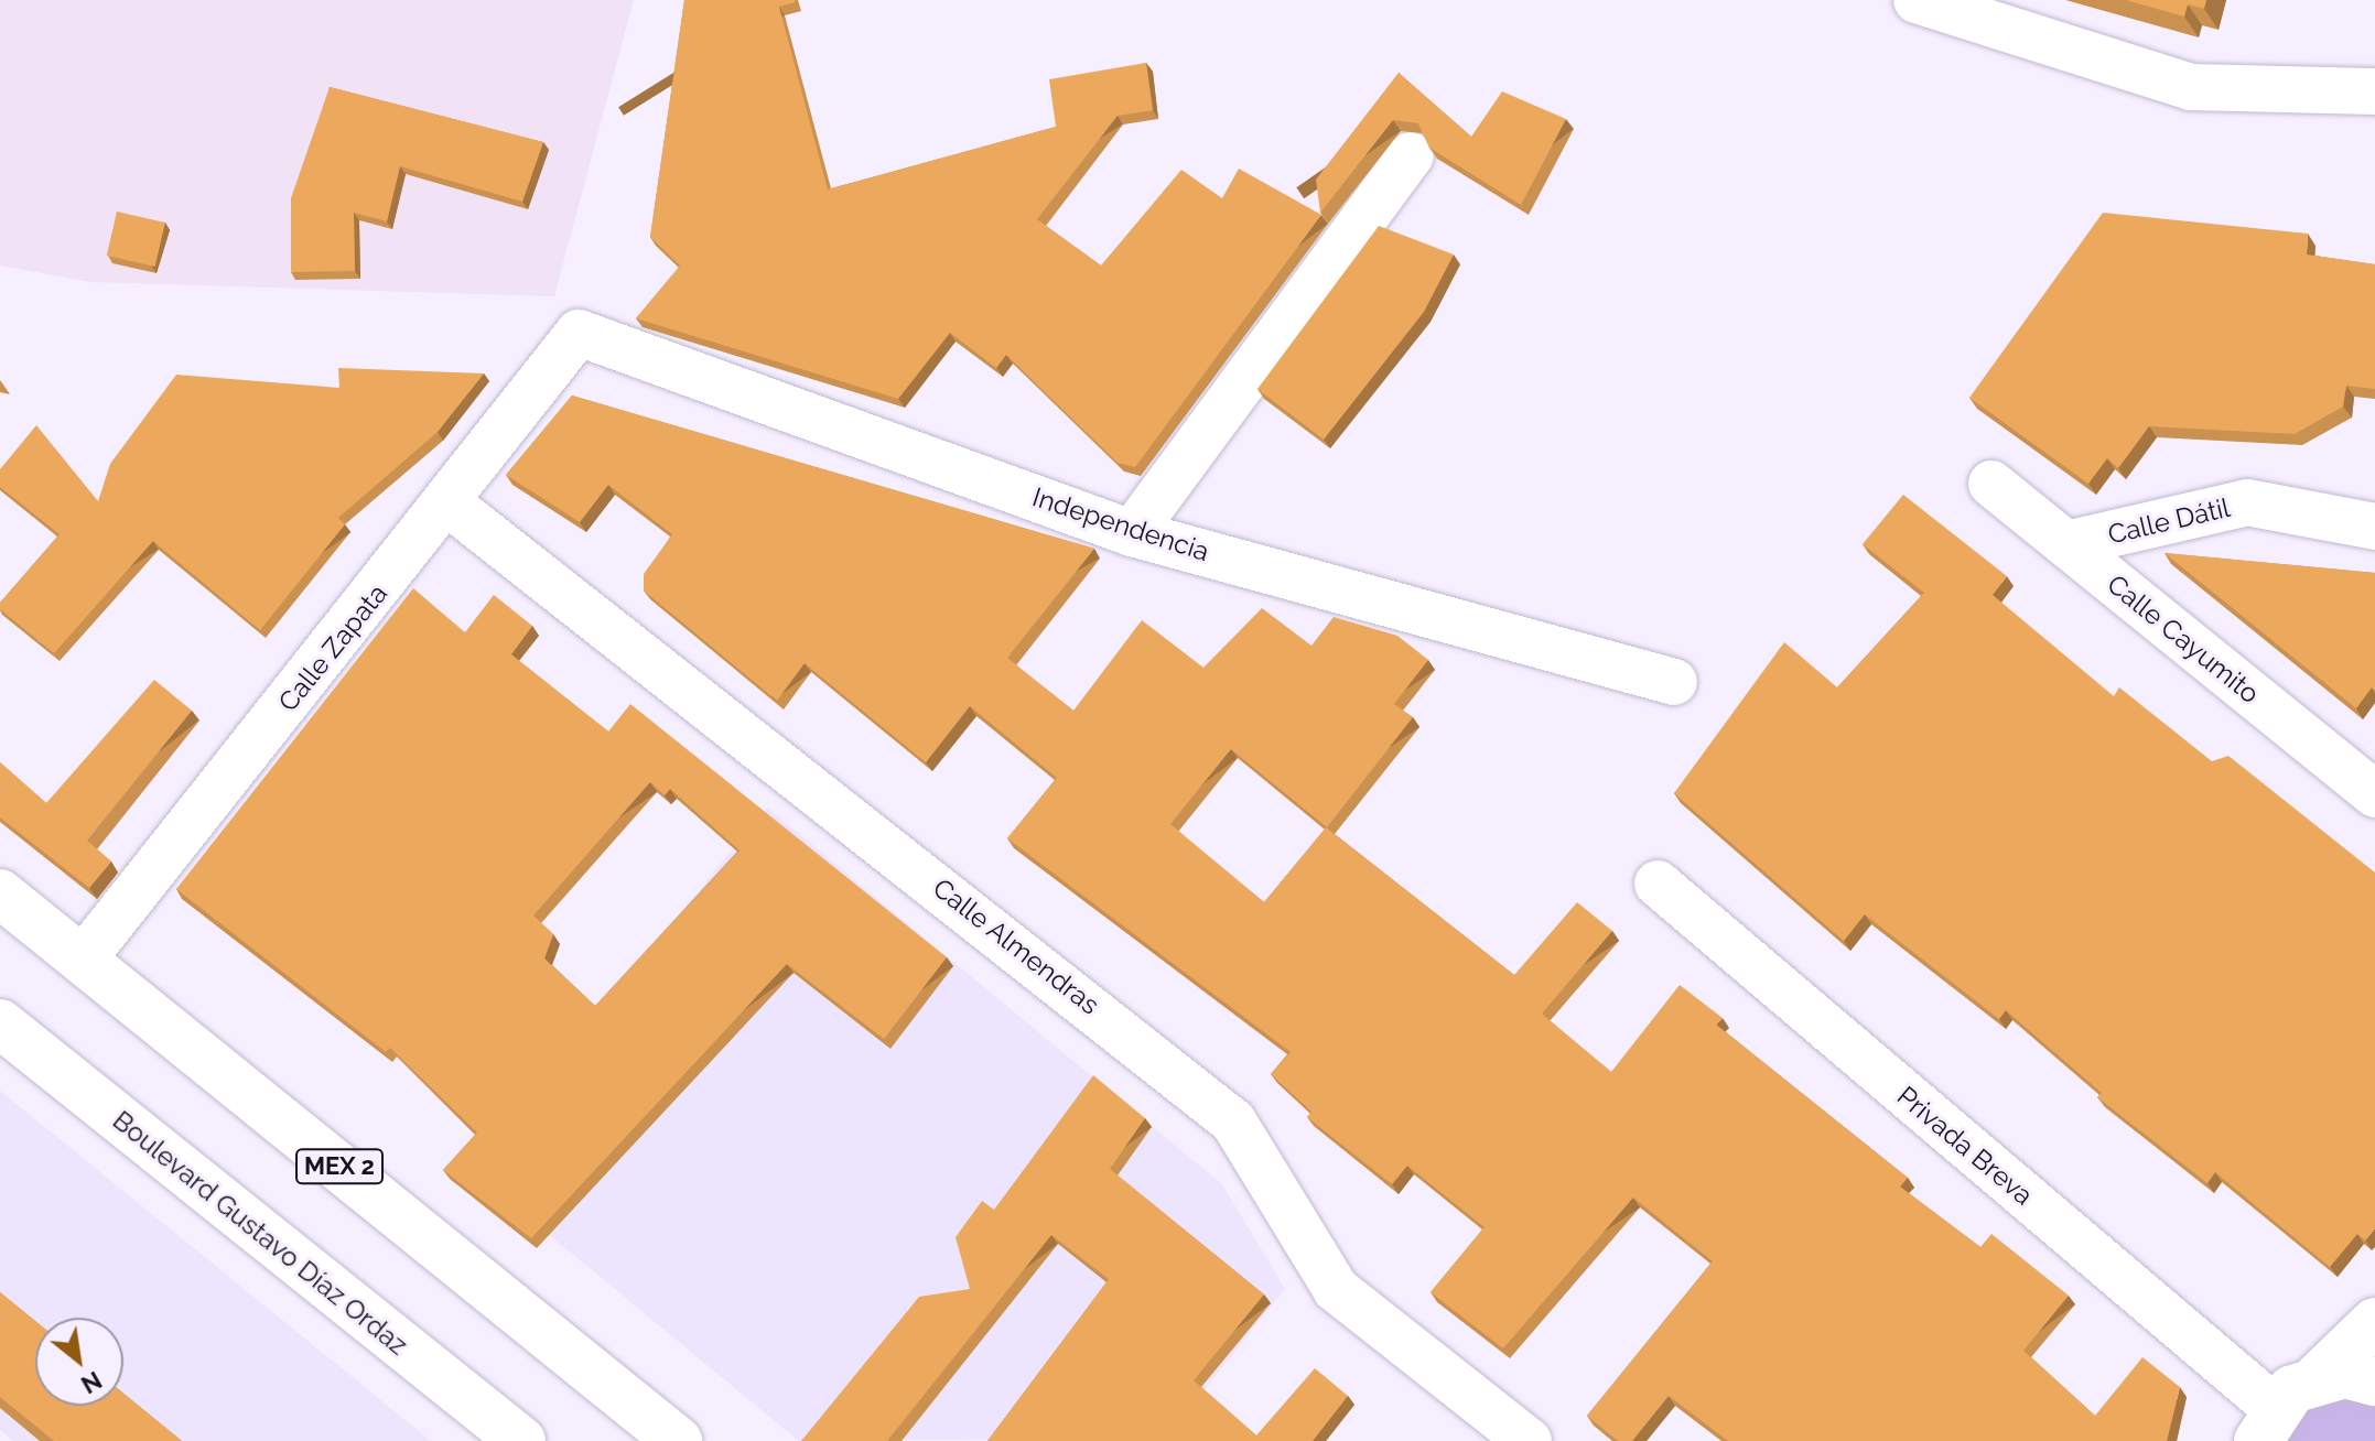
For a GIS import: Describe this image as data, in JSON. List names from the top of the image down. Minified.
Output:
{"streets":{"main road":["MEX 2","Boulevard Gustavo Díaz Ordaz"],"street":["Calle Dátil","Independencia","Calle Cayumito","Calle Zapata","Calle Almendras","Privada Breva"]},"crossings":[["Calle Dátil","Calle Cayumito"],["Independencia","Calle Zapata"],["Calle Zapata","Calle Almendras"],["Calle Zapata","MEX 2"]],"north":"bottom right"}
